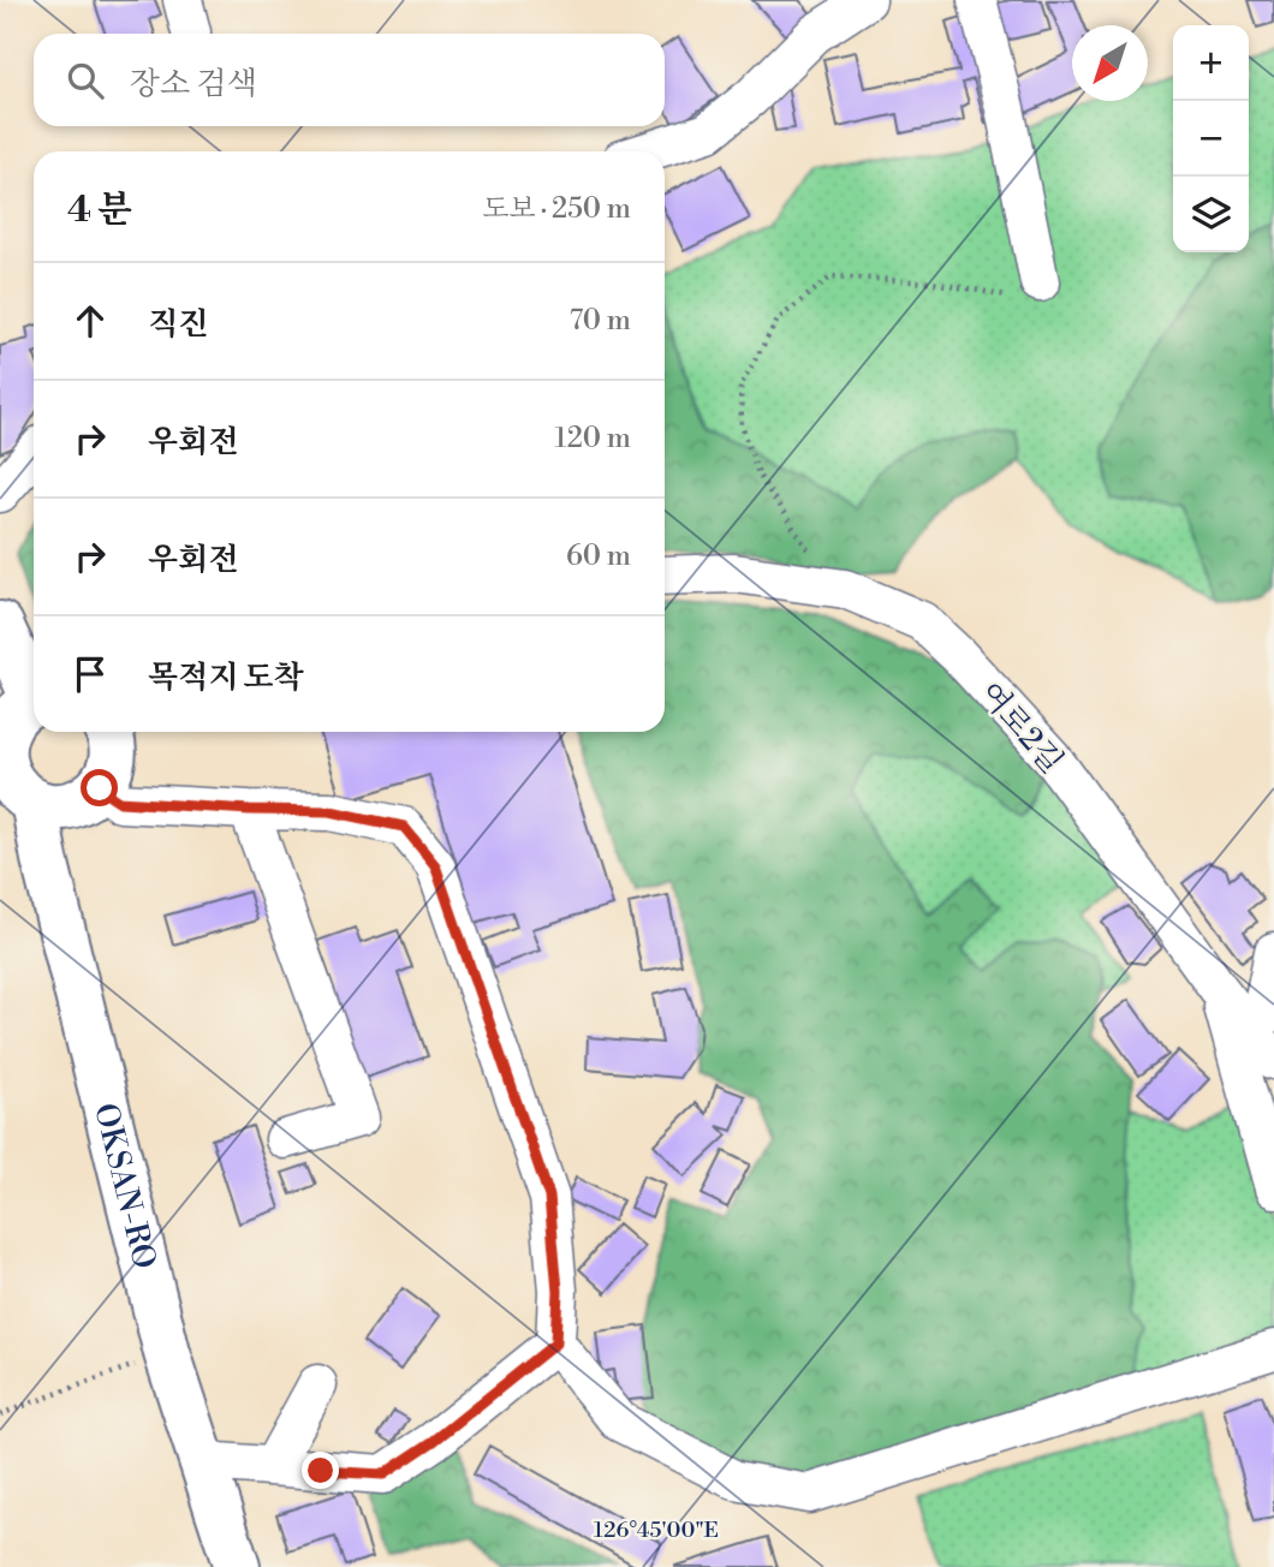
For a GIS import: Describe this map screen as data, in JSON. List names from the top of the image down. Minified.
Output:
{"streets":{"main road":["OKSAN-RO"],"street":["여로2길"]},"north":"bottom left","page":{"map_buttons":["+","−"],"search":"장소 검색","heading":["4 분","도보 · 250 m"],"list":[["직진","70 m"],["우회전","120 m"],["우회전","60 m"],"목적지 도착"]},"coordinates":["126°45'00\"E"]}
